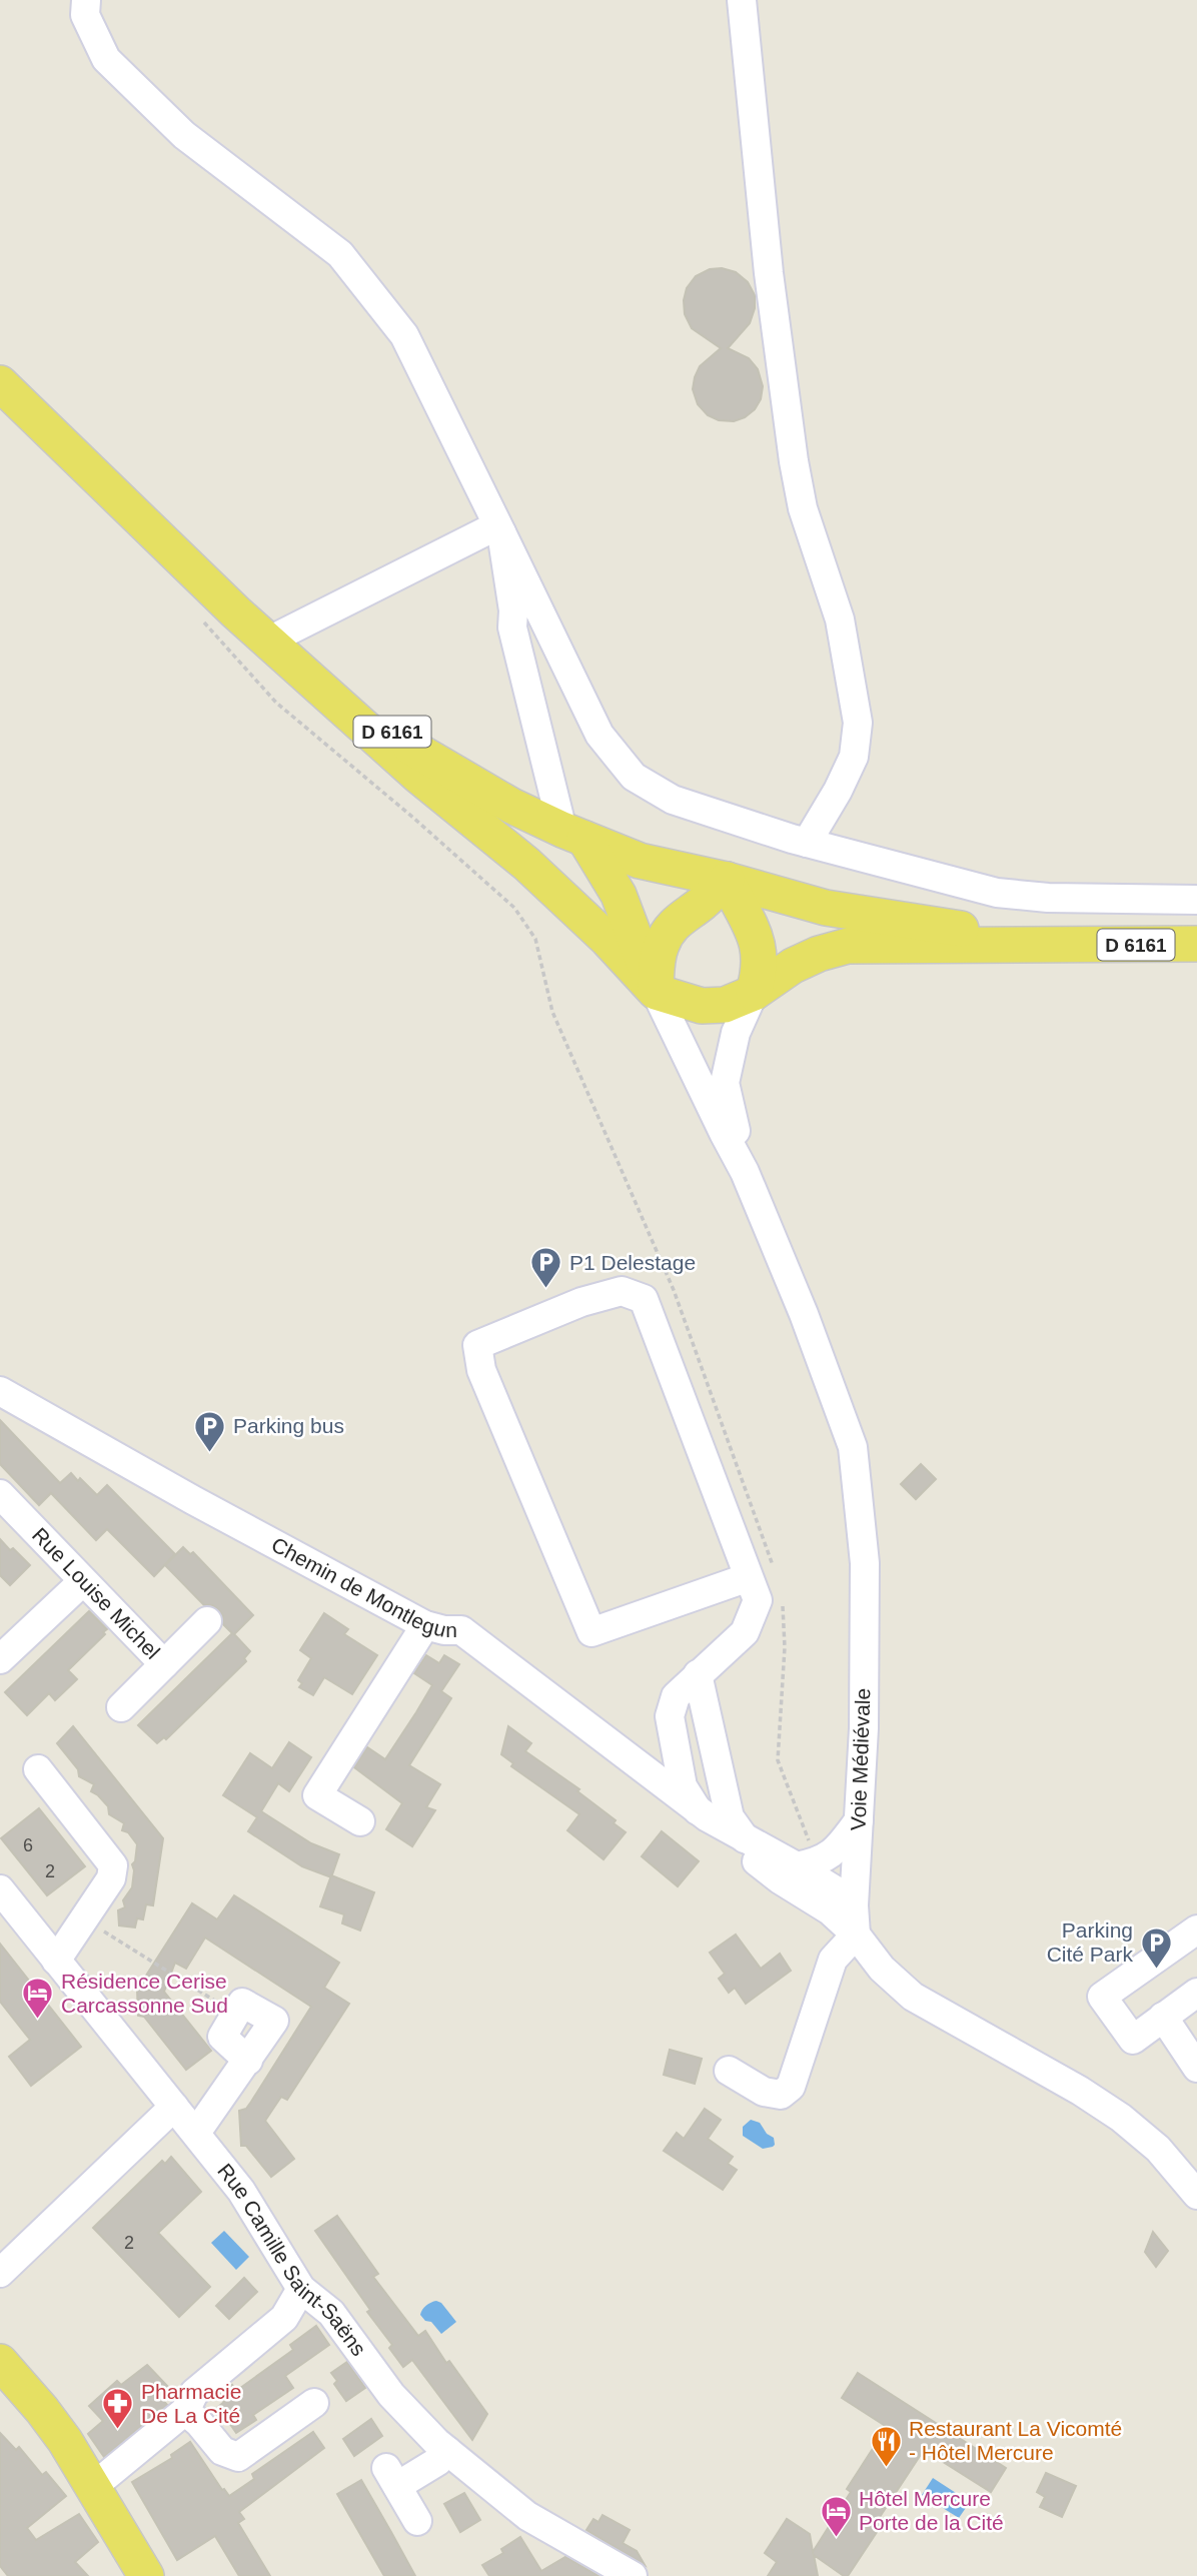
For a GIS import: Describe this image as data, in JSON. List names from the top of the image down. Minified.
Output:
{"streets":{"main road":["D 6161"],"street":["Chemin de Montlegun","Rue Louise Michel","Voie Médiévale","Rue Camille Saint-Saëns"]},"crossings":[["Chemin de Montlegun","Voie Médiévale"]],"places":{"parking":["P1 Delestage","Parking bus","Parking Cité Park"],"hotel":["Résidence Cerise Carcassonne Sud","Hôtel Mercure Porte de la Cité"],"pharmacy":["Pharmacie De La Cité"],"restaurant":["Restaurant La Vicomté - Hôtel Mercure"]},"house_numbers":["6","2","2"]}
